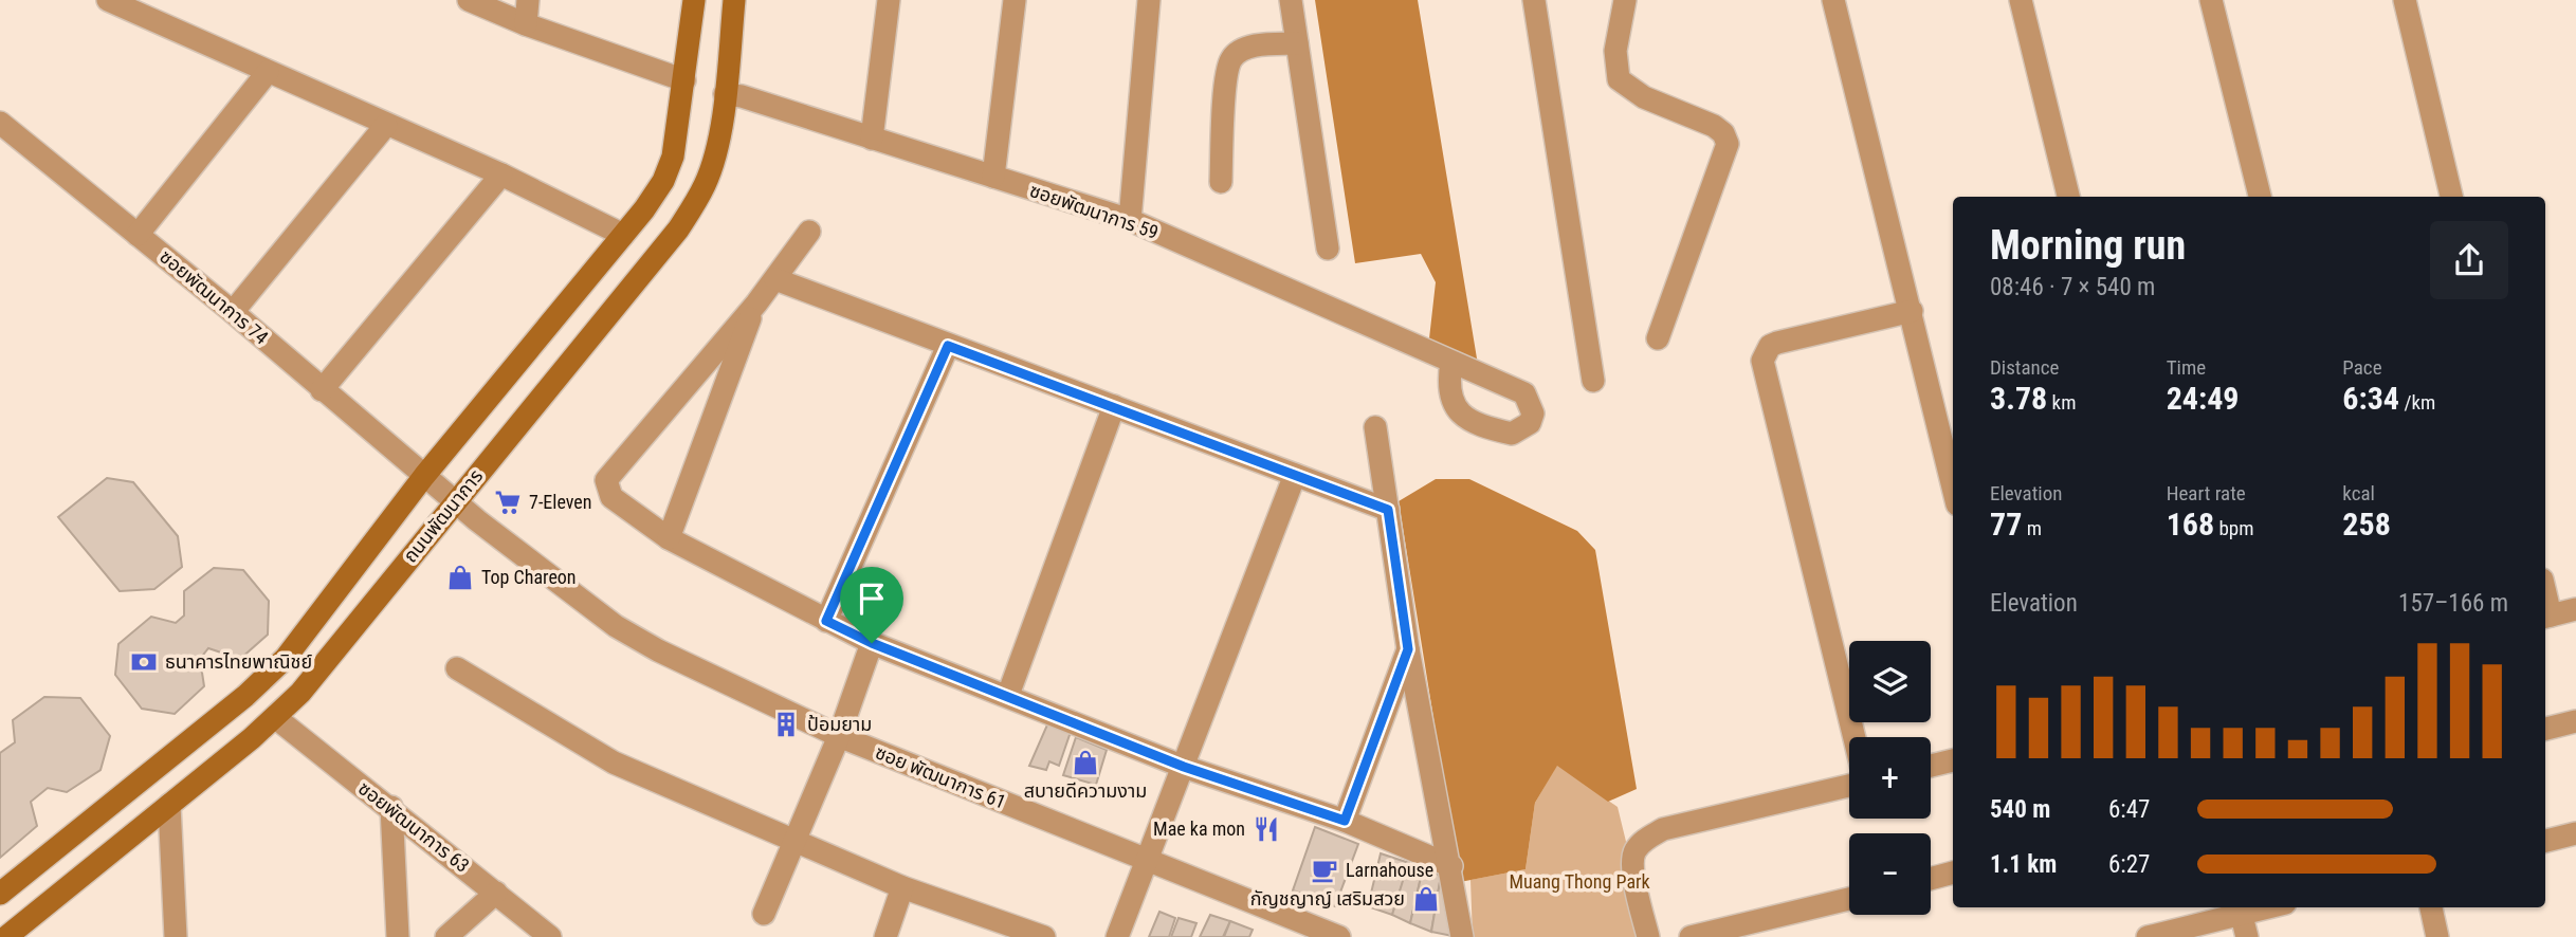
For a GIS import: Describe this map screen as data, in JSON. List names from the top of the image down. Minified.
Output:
{"streets":{"main road":["ถนนพัฒนาการ"],"street":["ซอยพัฒนาการ 59","ซอยพัฒนาการ 74","ซอย พัฒนาการ 61","ซอยพัฒนาการ 63"]},"crossings":[["ซอยพัฒนาการ 59","ถนนพัฒนาการ"],["ซอยพัฒนาการ 74","ถนนพัฒนาการ"],["ซอยพัฒนาการ 74","ซอย พัฒนาการ 61"],["ถนนพัฒนาการ","ซอย พัฒนาการ 61"],["ถนนพัฒนาการ","ซอยพัฒนาการ 63"]],"parks":["Muang Thong Park"],"places":{"supermarket":["7-Eleven"],"shop":["Top Chareon","สบายดีความงาม","กัญชญาญ์ เสริมสวย"],"bank":["ธนาคารไทยพาณิชย์"],"building":["ป้อมยาม"],"restaurant":["Mae ka mon"],"cafe":["Larnahouse"]},"page":{"heading":["Morning run","08:46 · 7 × 540 m"],"stats":[["Distance","3.78 km"],["Time","24:49"],["Pace","6:34 /km"],["Elevation","77 m"],["Heart rate","168 bpm"],["kcal","258"]],"chart":["Elevation","157–166 m"],"map_buttons":["+","−"],"list":[{"name":"540 m","note":"6:47"},{"name":"1.1 km","note":"6:27"}]}}
